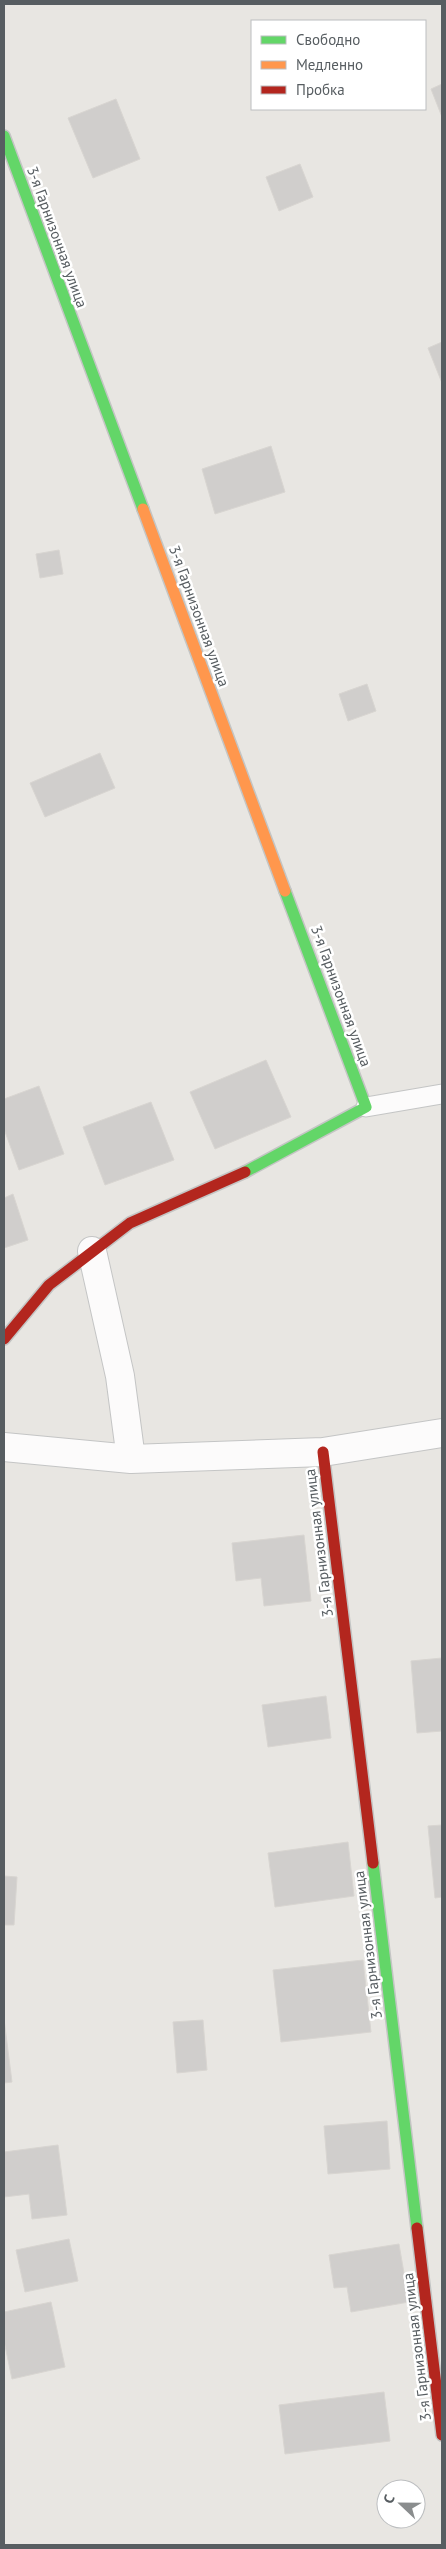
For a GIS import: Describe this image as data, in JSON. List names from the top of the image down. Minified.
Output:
{"streets":{"street":["3-я Гарнизонная улица"]},"legend":["Свободно","Медленно","Пробка"],"north":"left"}
